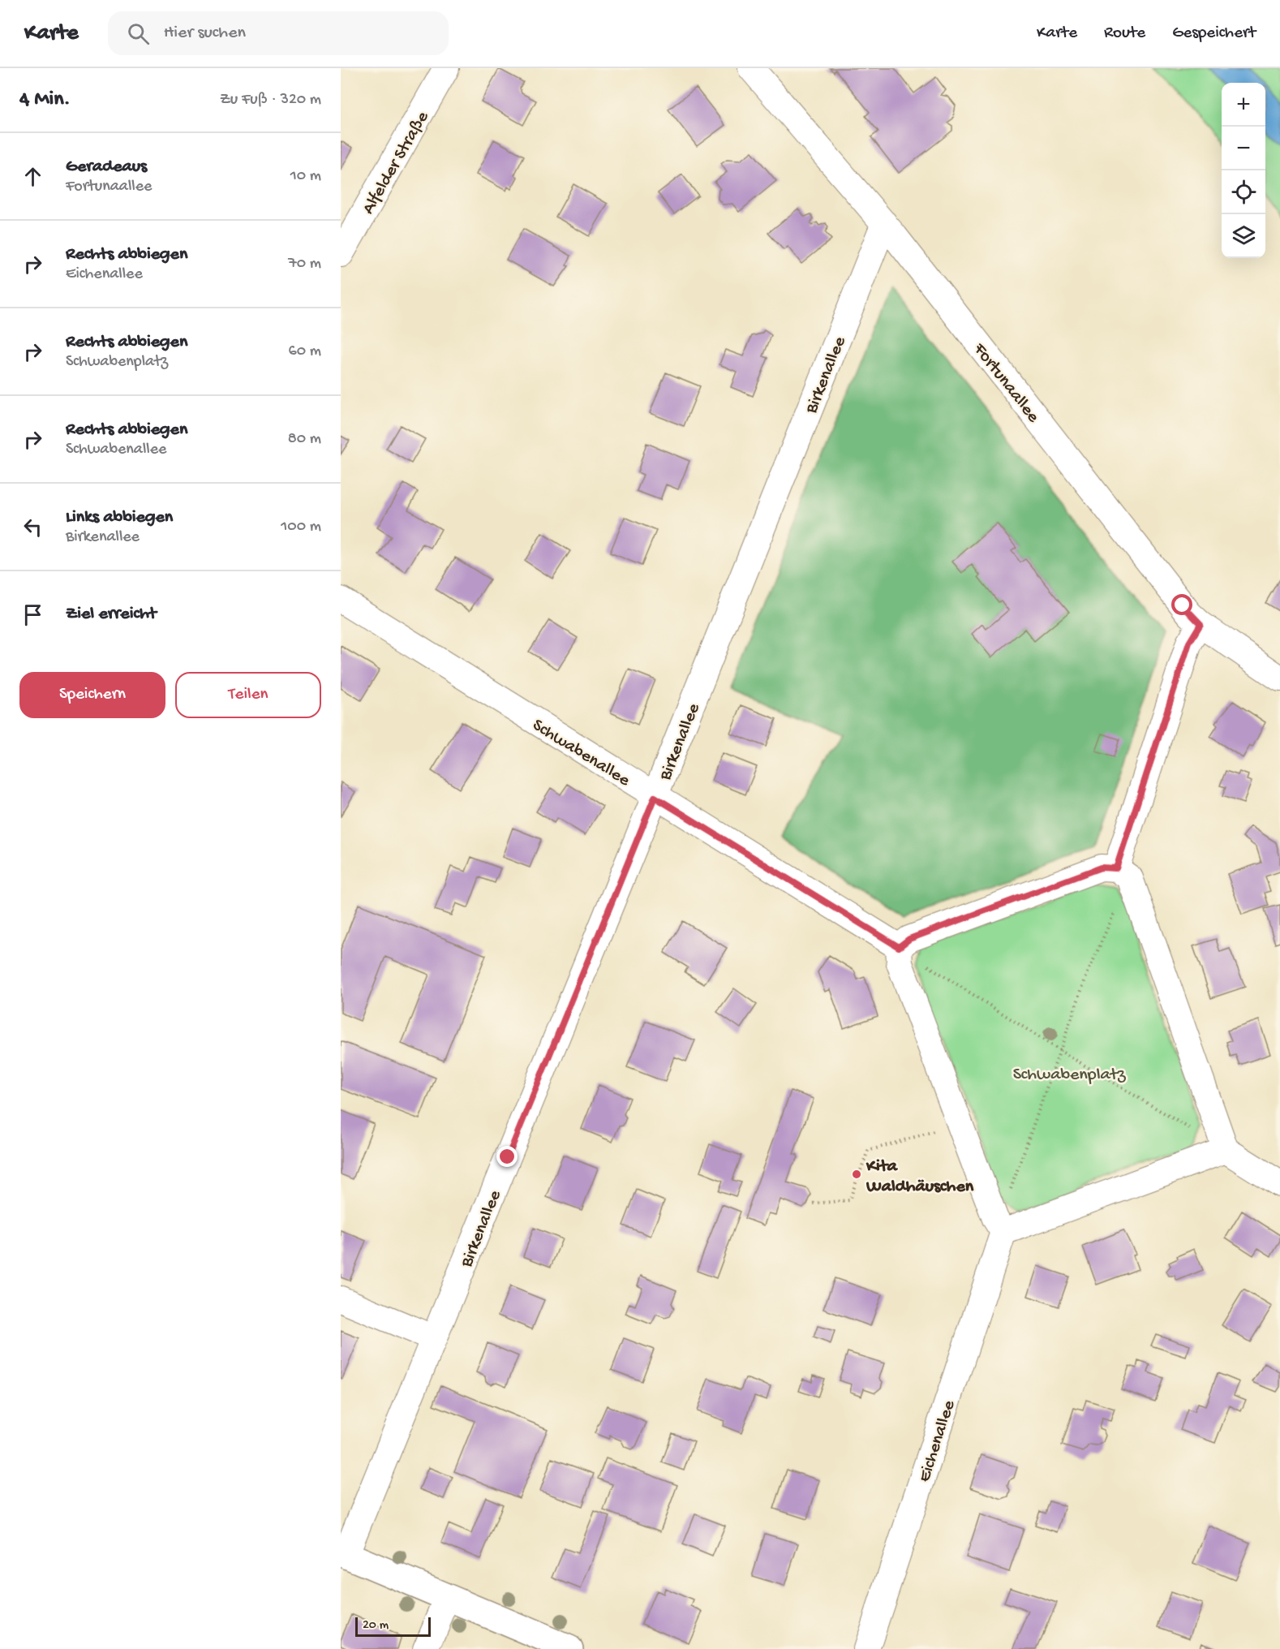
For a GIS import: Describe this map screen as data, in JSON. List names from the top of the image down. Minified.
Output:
{"streets":{"street":["Alfelder Straße","Birkenallee","Fortunaallee","Schwabenallee","Eichenallee"]},"crossings":[["Birkenallee","Fortunaallee"],["Birkenallee","Schwabenallee"]],"parks":["Schwabenplatz"],"places":["Kita Waldhäuschen"],"scale_bar":"20 m","page":{"header":"Karte","search":"Hier suchen","nav":["Karte","Route","Gespeichert"],"heading":["4 Min.","Zu Fuß · 320 m"],"map_buttons":["+","−"],"list":[["Geradeaus","Fortunaallee","10 m"],["Rechts abbiegen","Eichenallee","70 m"],["Rechts abbiegen","Schwabenplatz","60 m"],["Rechts abbiegen","Schwabenallee","80 m"],["Links abbiegen","Birkenallee","100 m"],"Ziel erreicht"],"buttons":["Speichern","Teilen"],"scale":"20 m"}}
